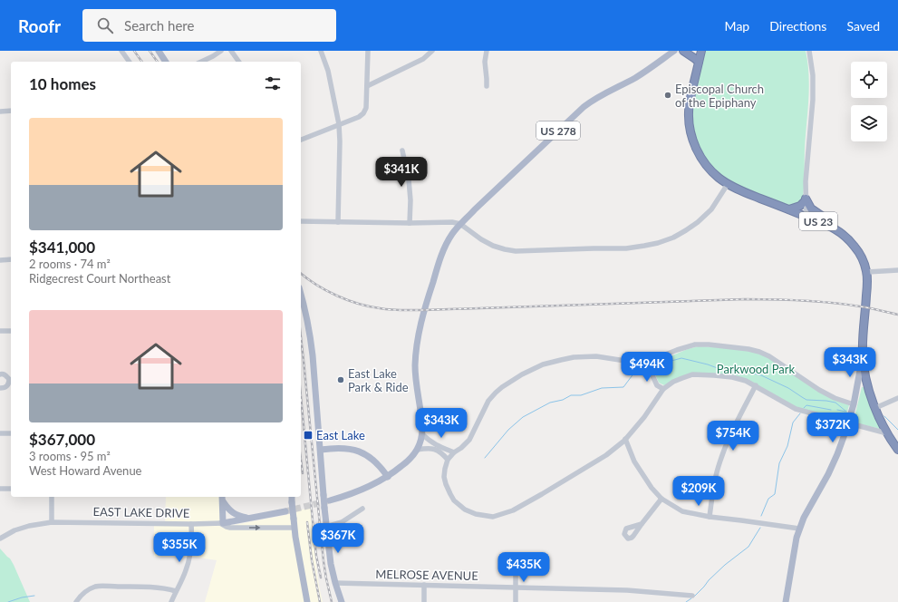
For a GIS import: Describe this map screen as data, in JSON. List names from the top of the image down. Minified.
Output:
{"streets":{"highway":["US 23"],"main road":["US 278","EAST LAKE DRIVE"],"street":["MELROSE AVENUE"]},"parks":["Parkwood Park"],"places":{"other":["Episcopal Church of the Epiphany","East Lake Park & Ride"],"transit":["East Lake"]},"page":{"header":"Roofr","search":"Search here","nav":["Map","Directions","Saved"],"heading":"10 homes","list":[{"name":"$341,000","note":"2 rooms · 74 m² · Ridgecrest Court Northeast"},{"name":"$367,000","note":"3 rooms · 95 m² · West Howard Avenue"}],"price":["$341K","$343K","$494K","$343K","$372K","$754K","$209K","$367K","$355K","$435K"]}}
